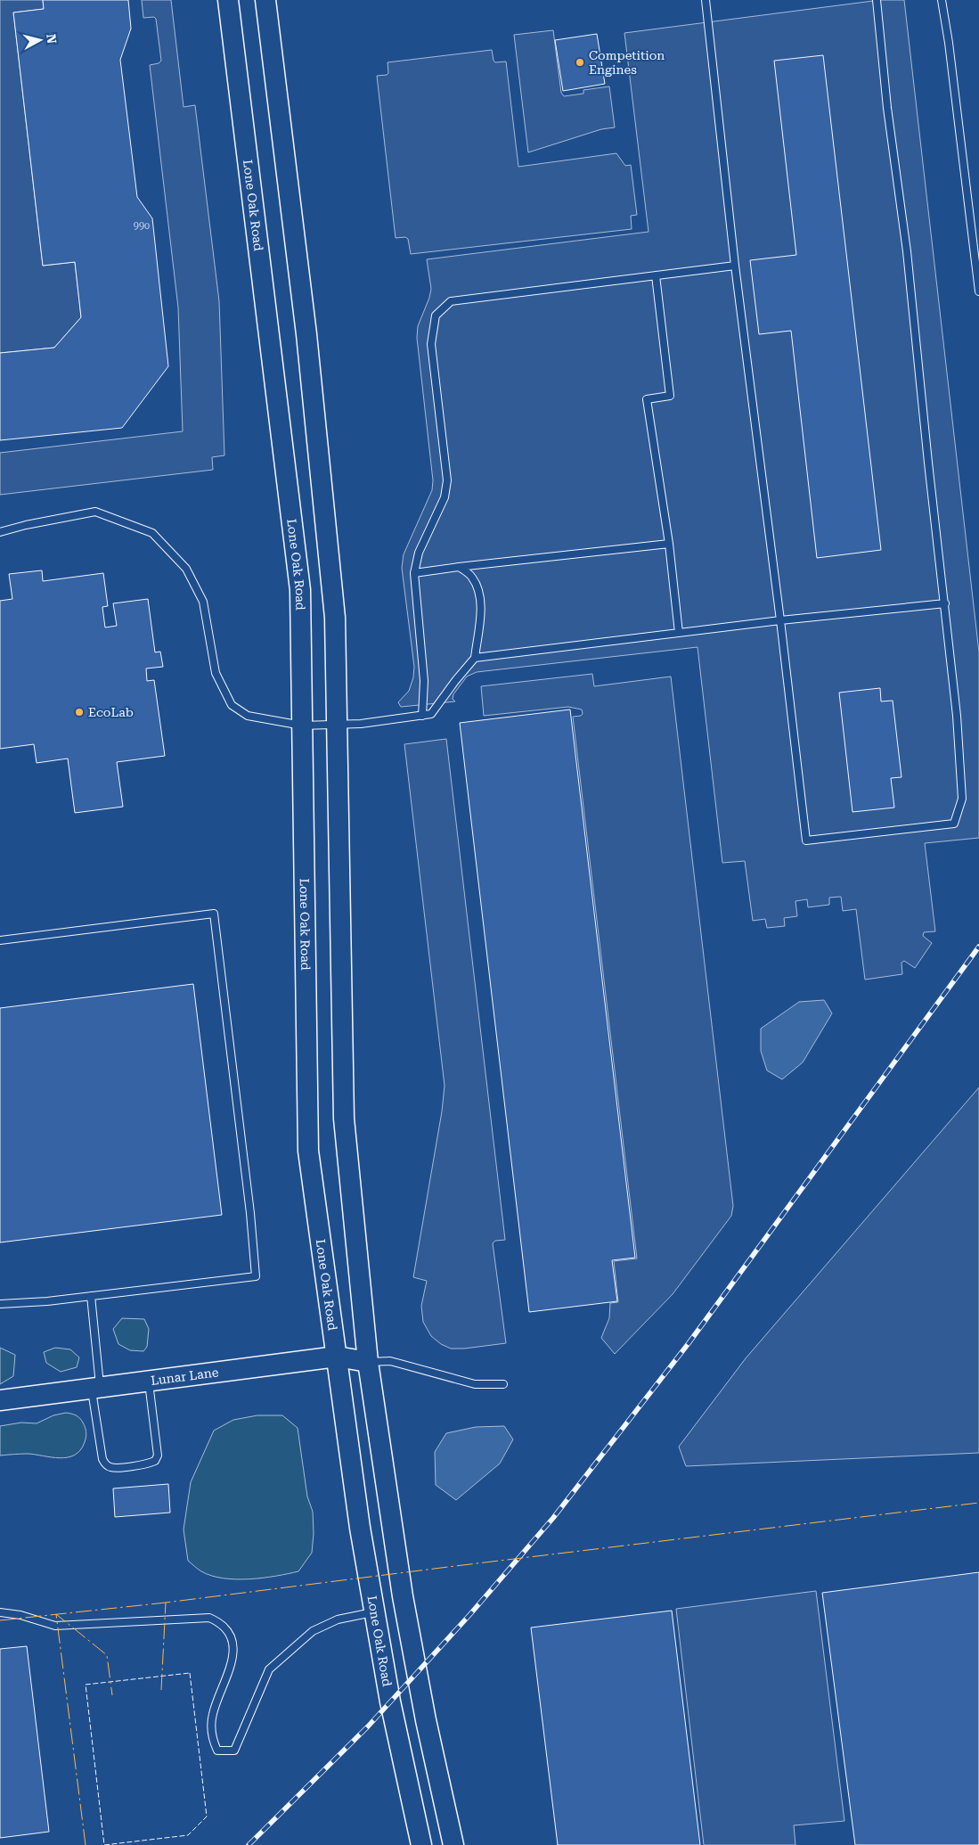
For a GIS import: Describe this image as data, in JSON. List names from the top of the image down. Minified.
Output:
{"streets":{"main road":["Lone Oak Road","Lunar Lane"]},"crossings":[["Lone Oak Road","Lunar Lane"]],"places":["Competition Engines","EcoLab"],"house_numbers":["990"],"north":"right"}
